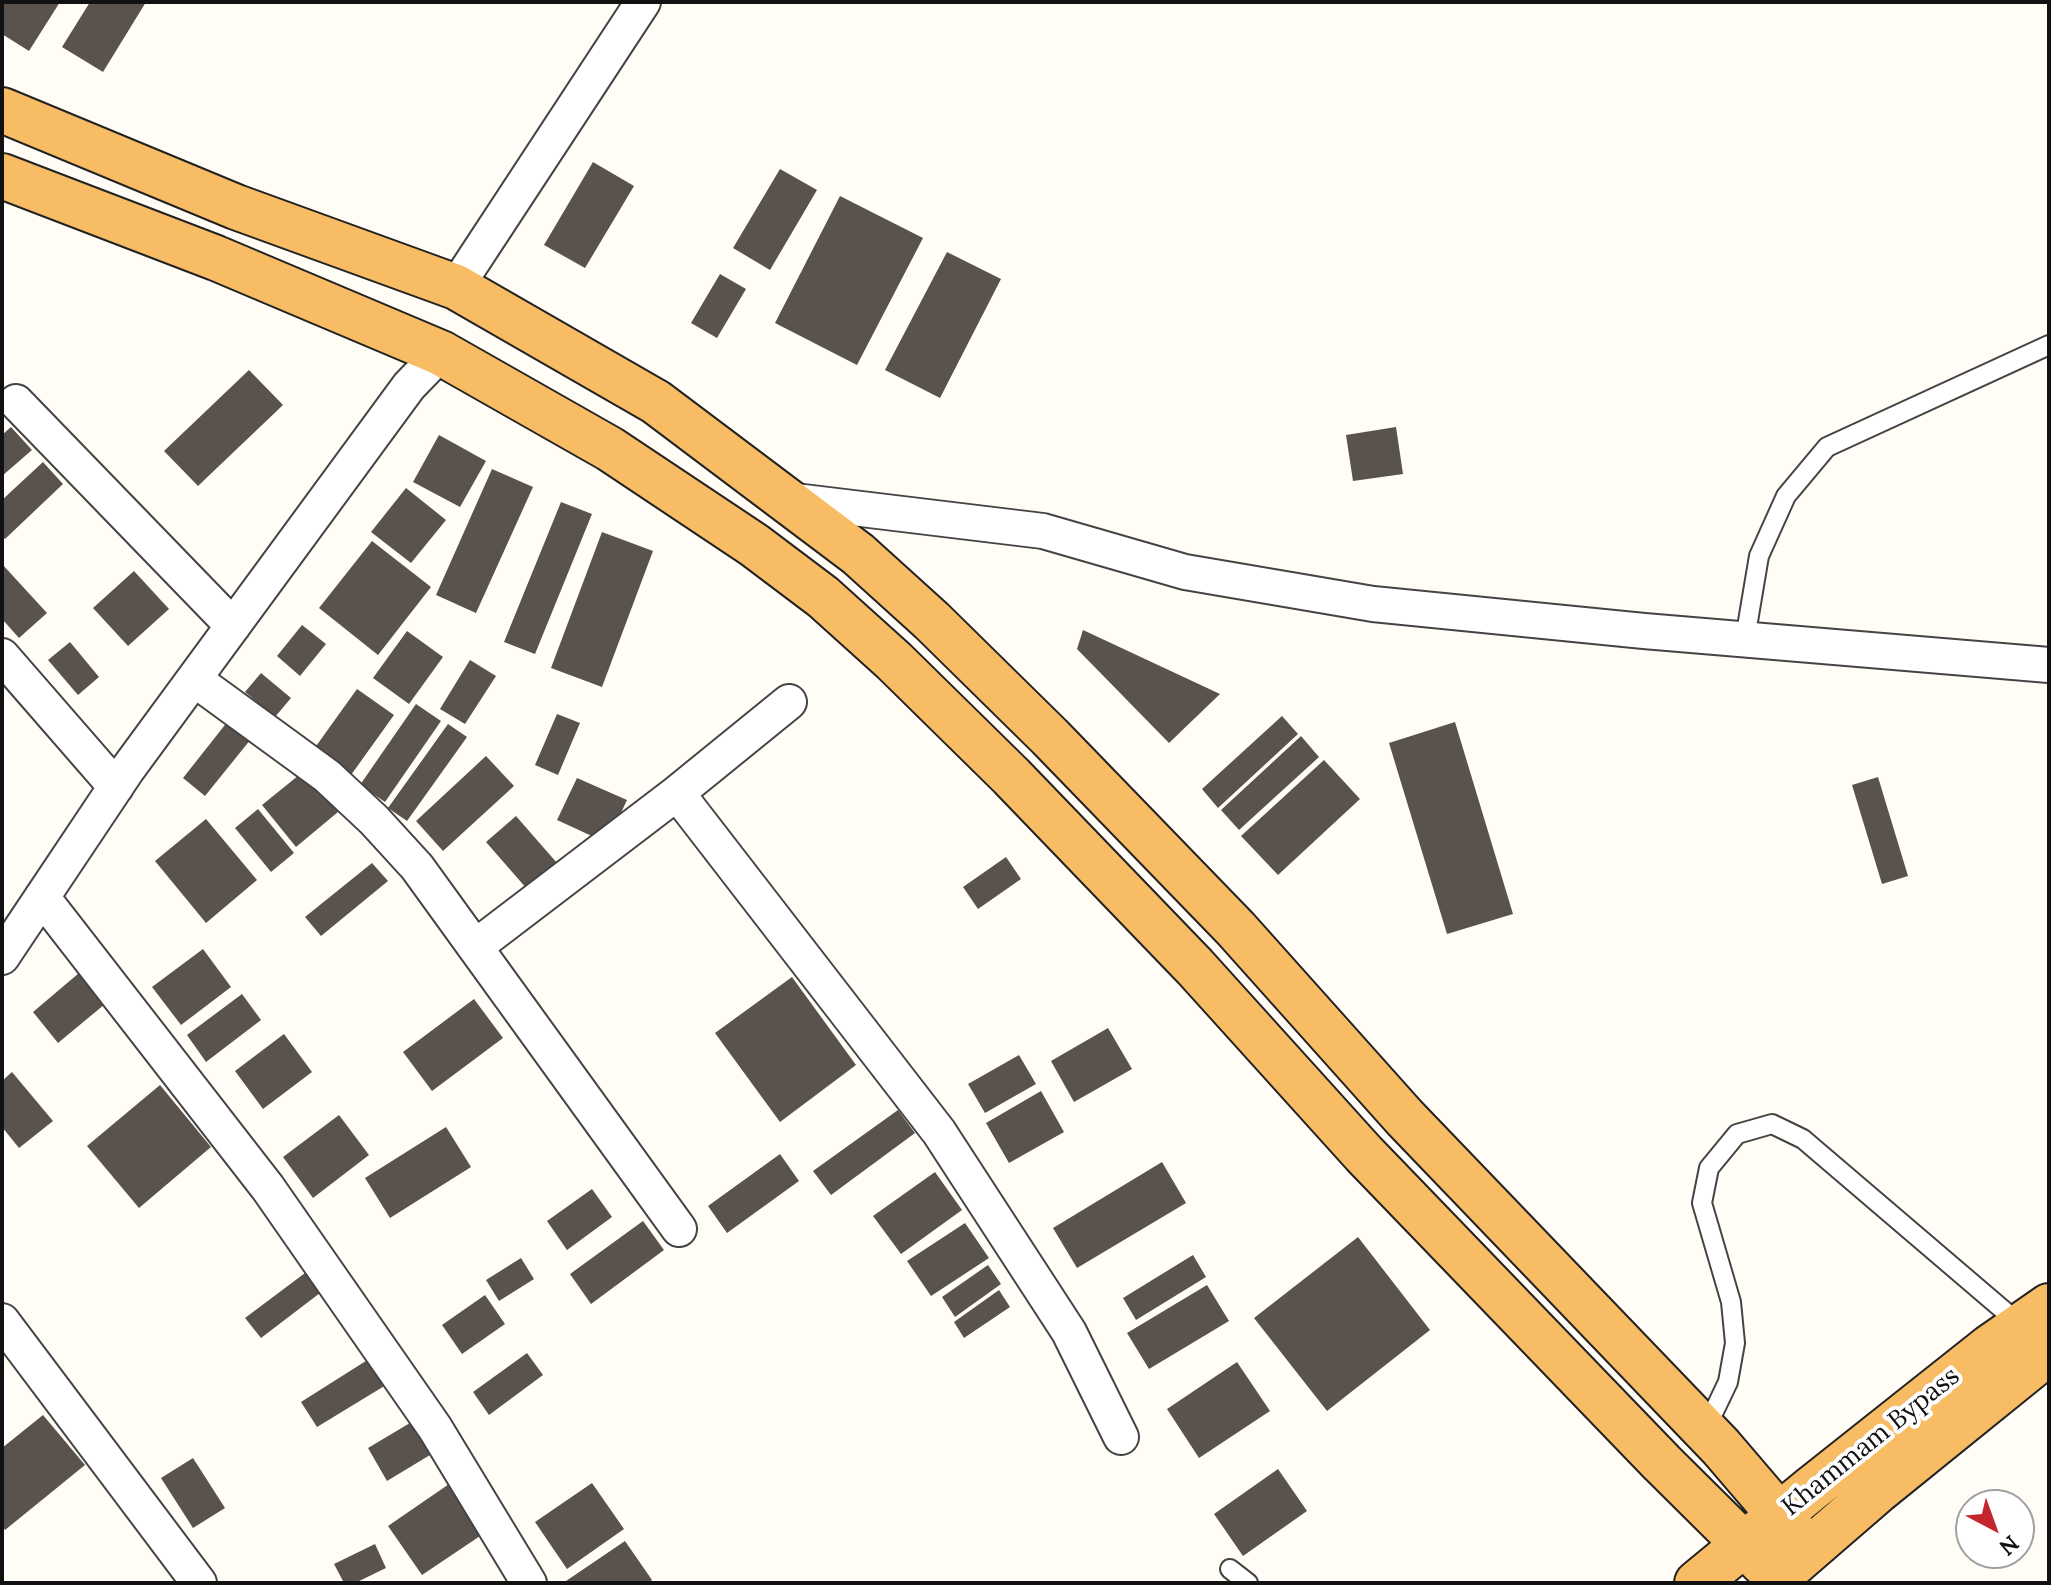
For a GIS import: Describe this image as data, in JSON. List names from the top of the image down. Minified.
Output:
{"streets":{"highway":["Khammam Bypass"]},"north":"bottom right"}
